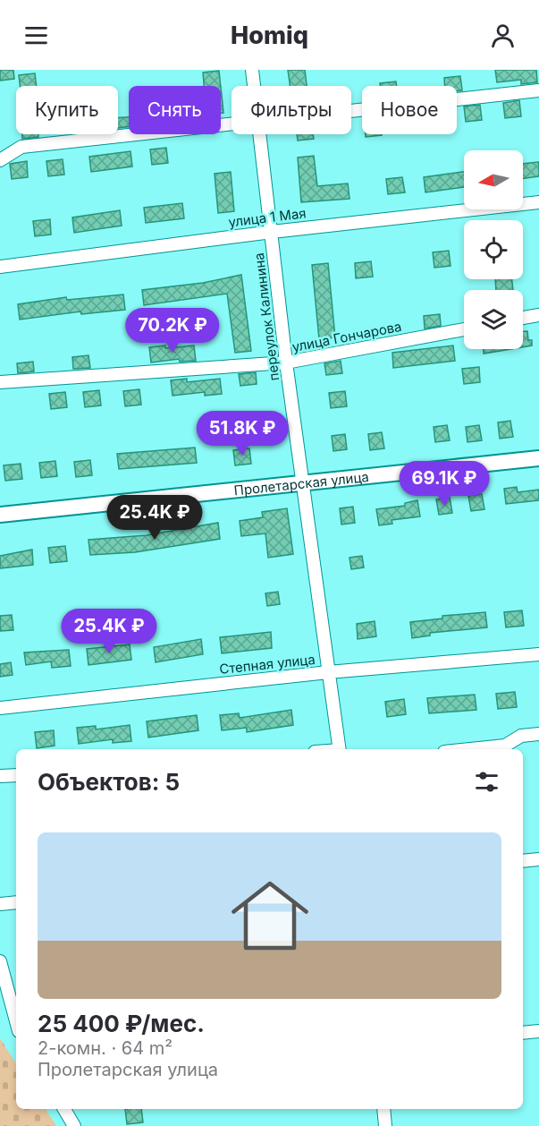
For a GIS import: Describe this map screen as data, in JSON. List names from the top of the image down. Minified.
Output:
{"streets":{"main road":["Пролетарская улица"],"street":["улица 1 Мая","переулок Калинина","улица Гончарова","Степная улица"]},"crossings":[["улица 1 Мая","переулок Калинина"],["переулок Калинина","улица Гончарова"],["переулок Калинина","Пролетарская улица"],["переулок Калинина","Степная улица"]],"north":"left","page":{"header":"Homiq","chip":["Купить","Снять","Фильтры","Новое"],"price":["70.2K ₽","51.8K ₽","69.1K ₽","25.4K ₽","25.4K ₽"],"heading":"Объектов: 5","list":[{"name":"25 400 ₽/мес.","note":"2-комн. · 64 m² · Пролетарская улица"}]}}
